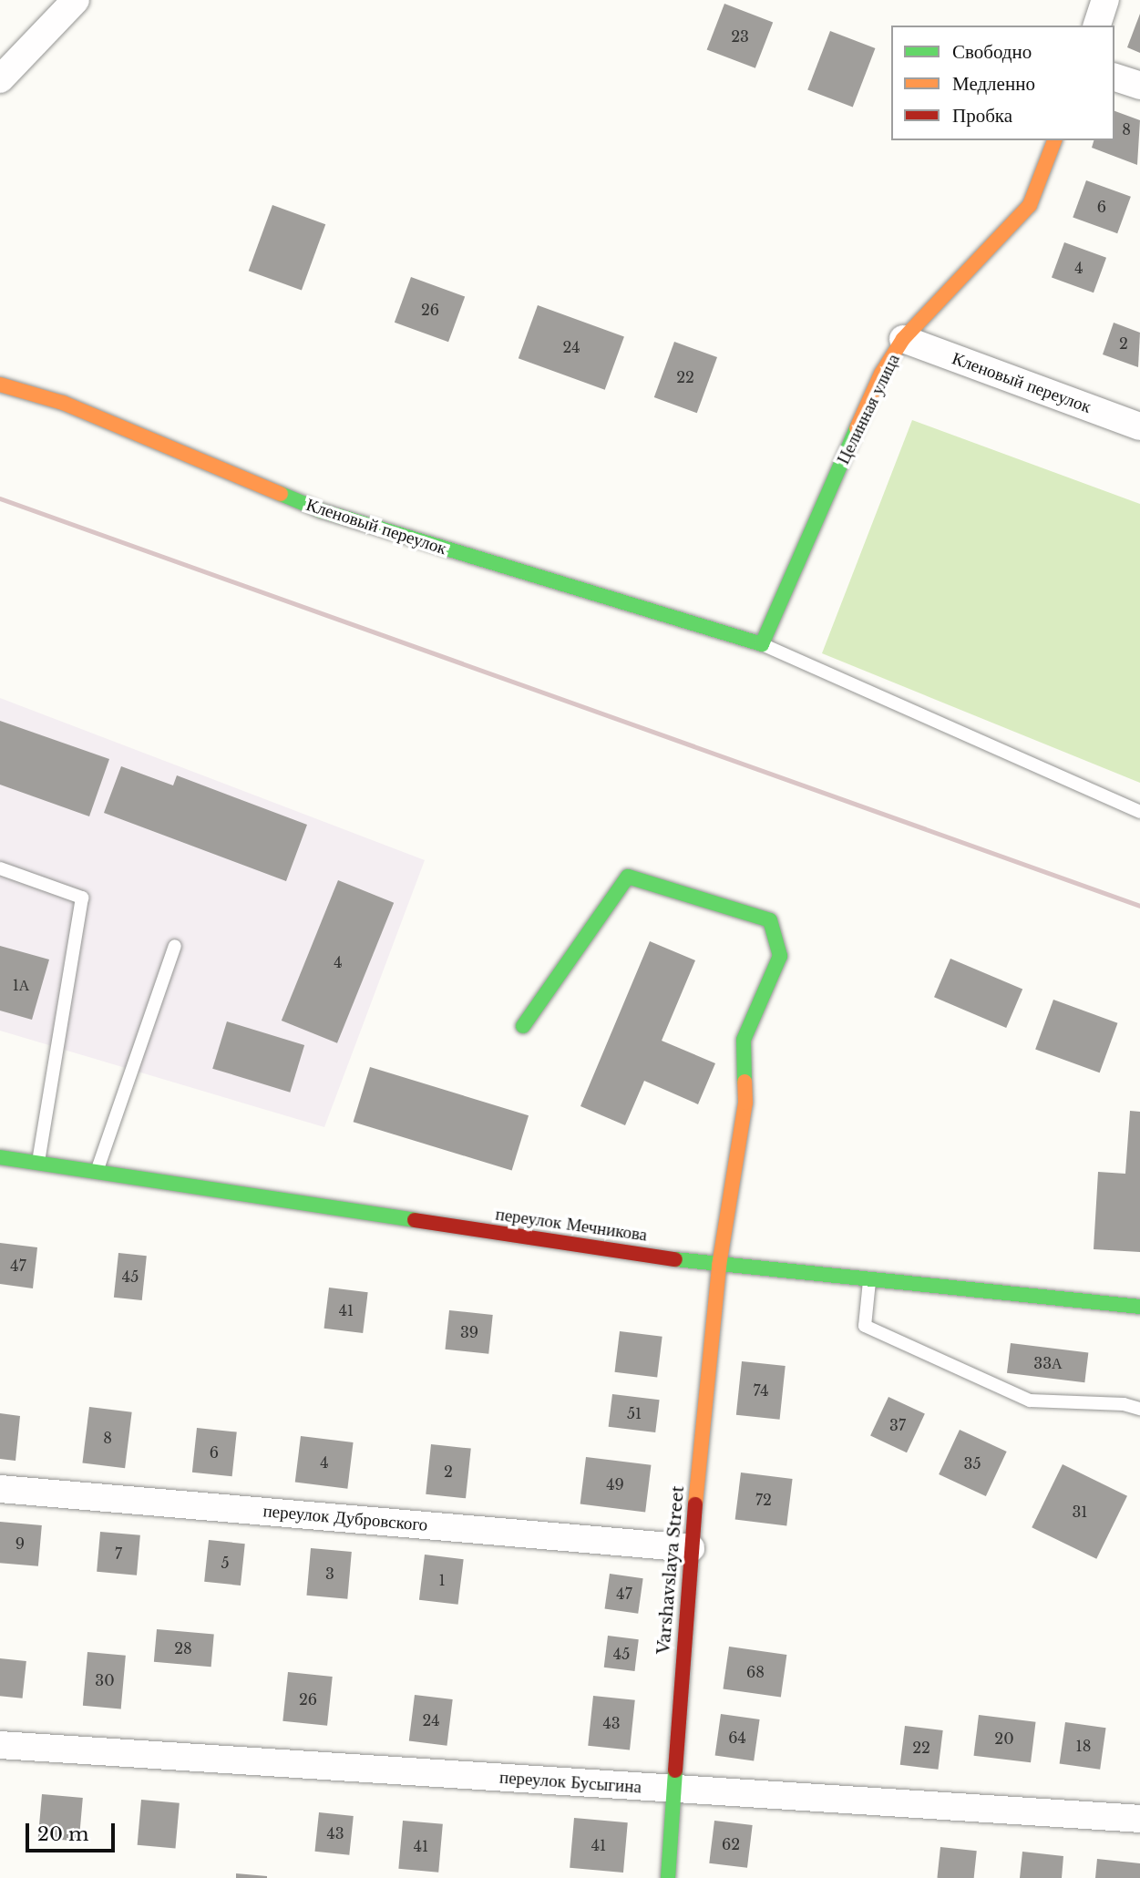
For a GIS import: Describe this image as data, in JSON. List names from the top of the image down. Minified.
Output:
{"streets":{"street":["Кленовый переулок","Целинная улица","переулок Мечникова","переулок Дубровского","Varshavslaya Street","переулок Бусыгина"]},"crossings":[["Кленовый переулок","Целинная улица"],["переулок Мечникова","Varshavslaya Street"],["переулок Дубровского","Varshavslaya Street"],["Varshavslaya Street","переулок Бусыгина"]],"house_numbers":["23","8","6","4","26","2","24","22","4","1А","47","45","41","39","33А","74","51","37","8","6","4","35","2","49","72","31","9","7","5","3","1","47","28","45","68","30","26","24","43","64","20","18","22","43","62","41","41"],"legend":["Свободно","Медленно","Пробка"],"scale_bar":"20 m"}
